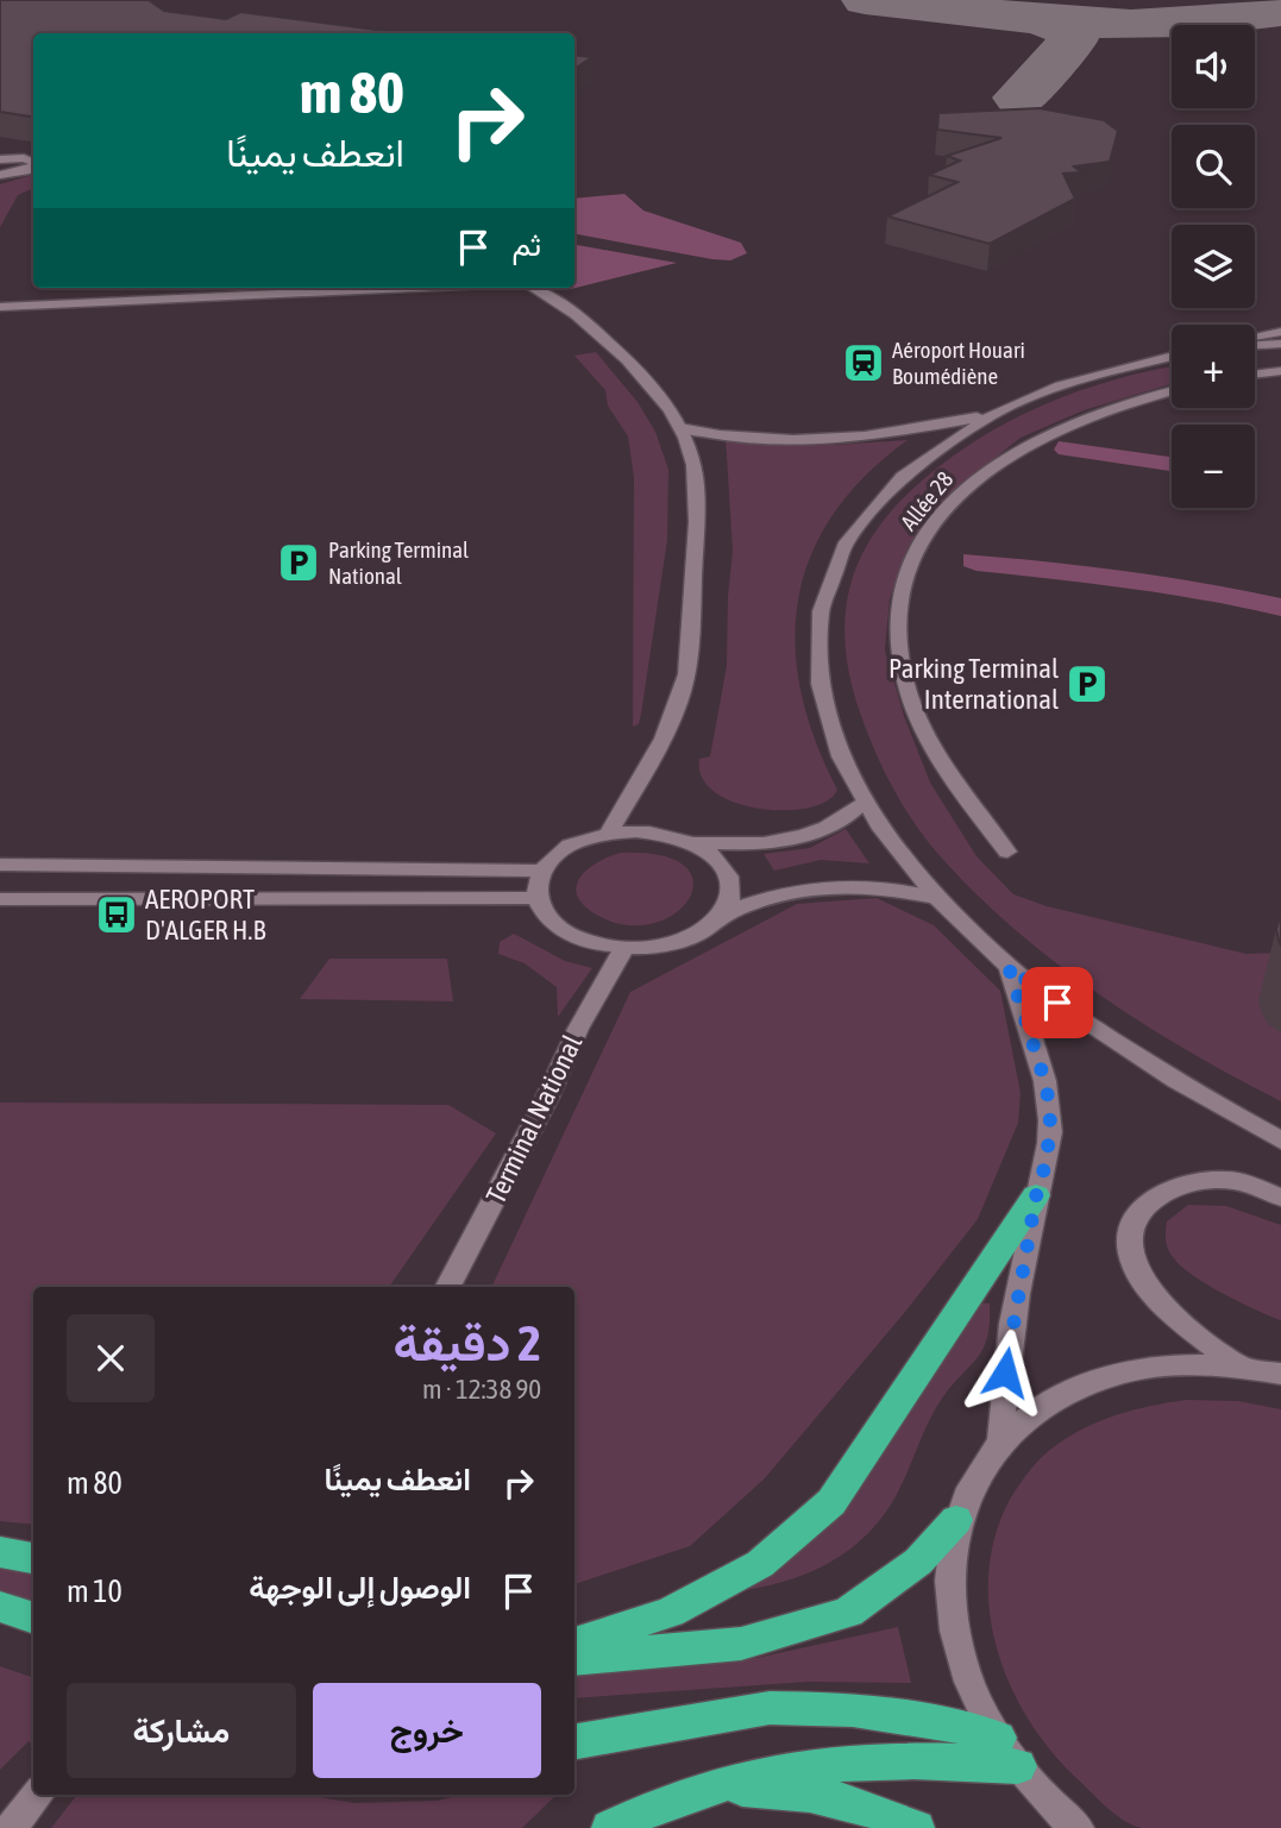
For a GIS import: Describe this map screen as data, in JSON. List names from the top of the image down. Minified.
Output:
{"streets":{"street":["Allée 28","Terminal National"]},"places":{"station":["Aéroport Houari Boumédiène"],"parking":["Parking Terminal National","Parking Terminal International"],"bus stop":["AEROPORT D'ALGER H.B"]},"page":{"map_buttons":["+","−"],"turn":["80 m","انعطف يمينًا"],"then":"ثم","heading":["2 دقيقة","90 m · 12:38"],"list":[{"name":"انعطف يمينًا","value":"80 m"},{"name":"الوصول إلى الوجهة","value":"10 m"}],"buttons":["خروج","مشاركة"]}}
